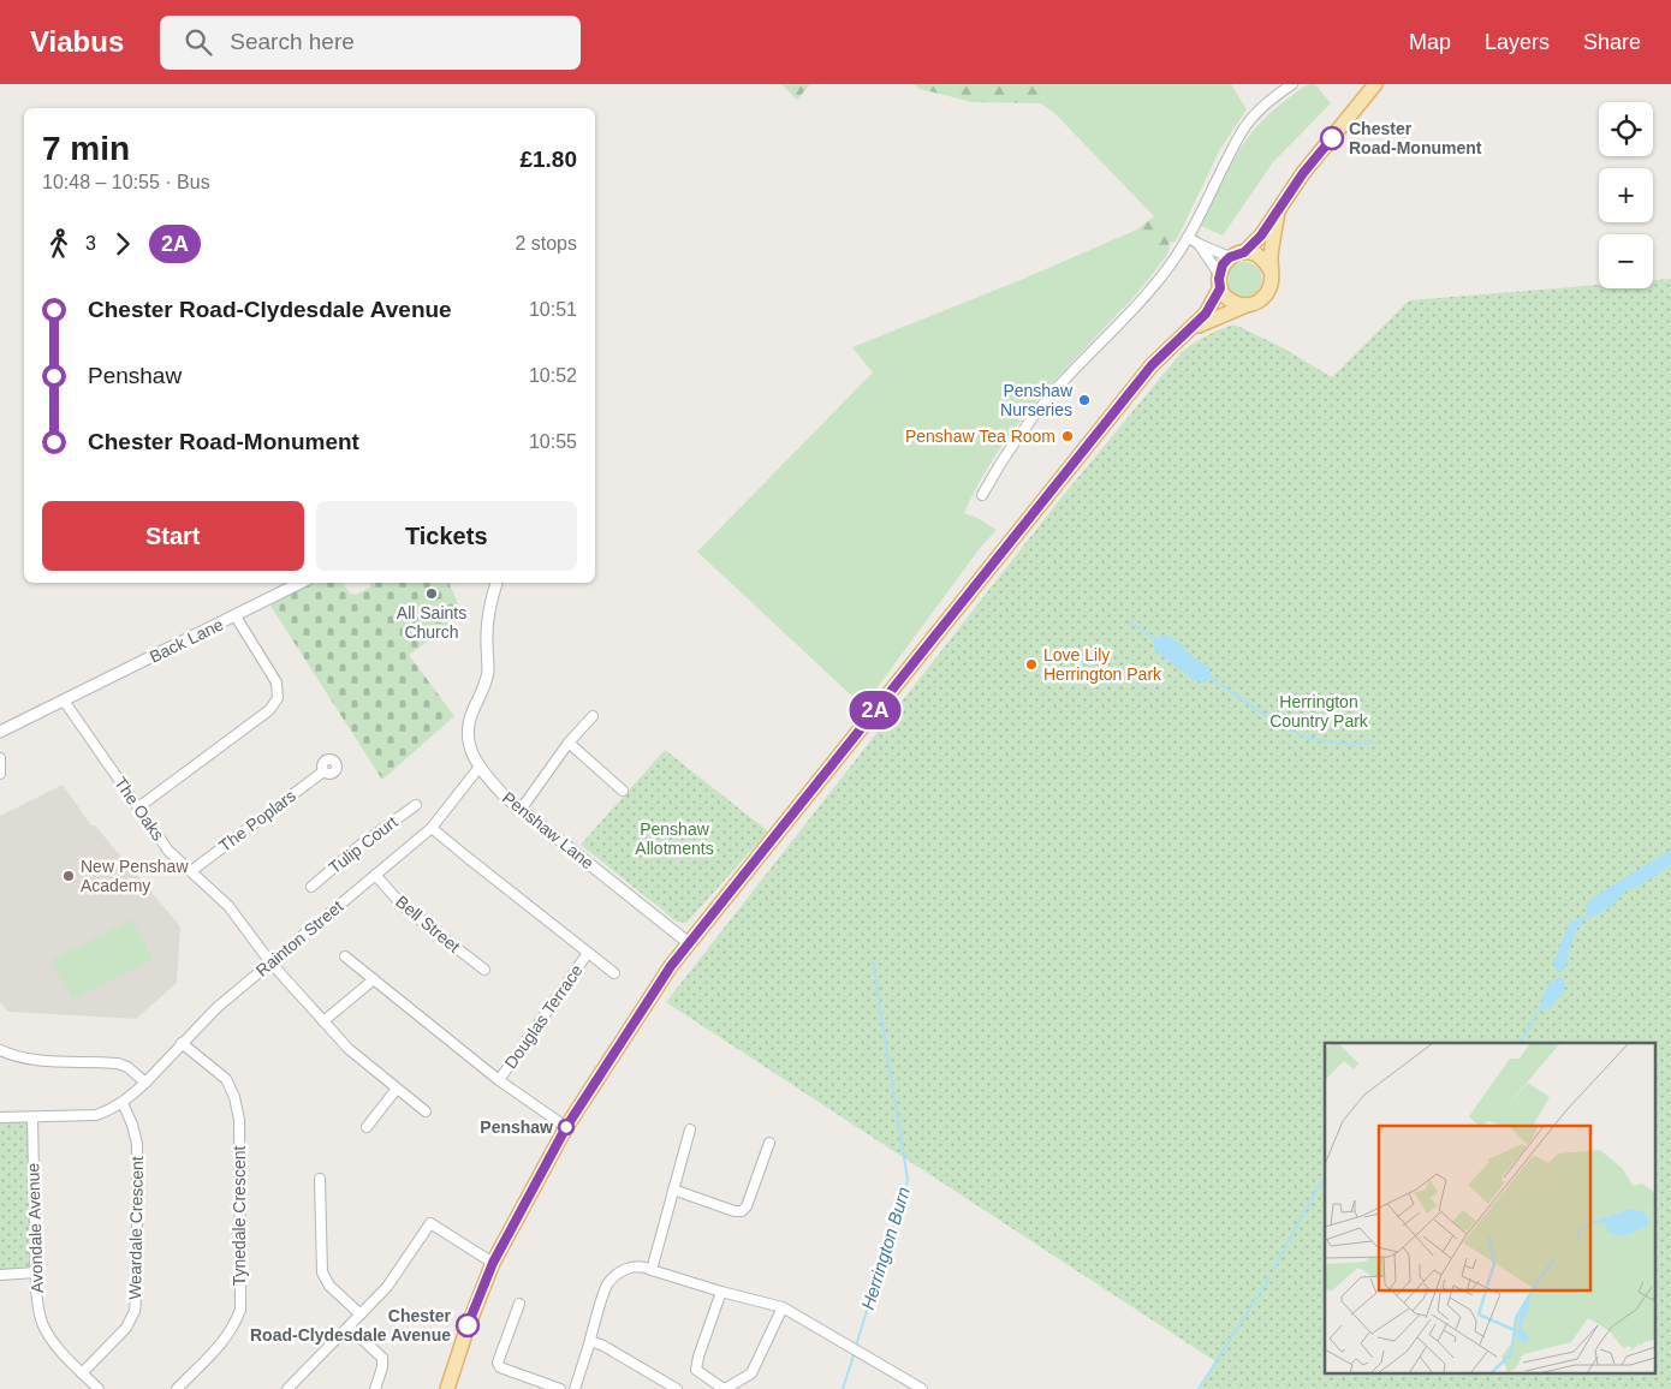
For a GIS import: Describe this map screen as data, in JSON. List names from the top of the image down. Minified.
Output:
{"streets":{"street":["Back Lane","The Oaks","The Poplars","Penshaw Lane","Tulip Court","Bell Street","Rainton Street","Douglas Terrace","Tynedale Crescent","Avondale Avenue","Weardale Crescent"]},"crossings":[["Back Lane","The Oaks"],["The Oaks","The Poplars"],["The Oaks","Rainton Street"],["Penshaw Lane","Rainton Street"],["Bell Street","Rainton Street"],["Rainton Street","Tynedale Crescent"],["Rainton Street","Avondale Avenue"],["Rainton Street","Weardale Crescent"],["Avondale Avenue","Weardale Crescent"]],"water":["Herrington Burn"],"parks":["Herrington Country Park","Penshaw Allotments"],"places":["Chester Road-Monument","Penshaw Nurseries","Penshaw Tea Room","All Saints Church","Love Lily Herrington Park","New Penshaw Academy","Penshaw","Chester Road-Clydesdale Avenue"],"lines":["bus line 2A"],"page":{"header":"Viabus","search":"Search here","nav":["Map","Layers","Share"],"on_map":"2A","map_buttons":["+","−"],"heading":["7 min","10:48 – 10:55 · Bus","£1.80"],"legs":["3","2A","2 stops"],"list":[{"name":"Chester Road-Clydesdale Avenue","value":"10:51"},{"name":"Penshaw","value":"10:52"},{"name":"Chester Road-Monument","value":"10:55"}],"buttons":["Start","Tickets"]}}
